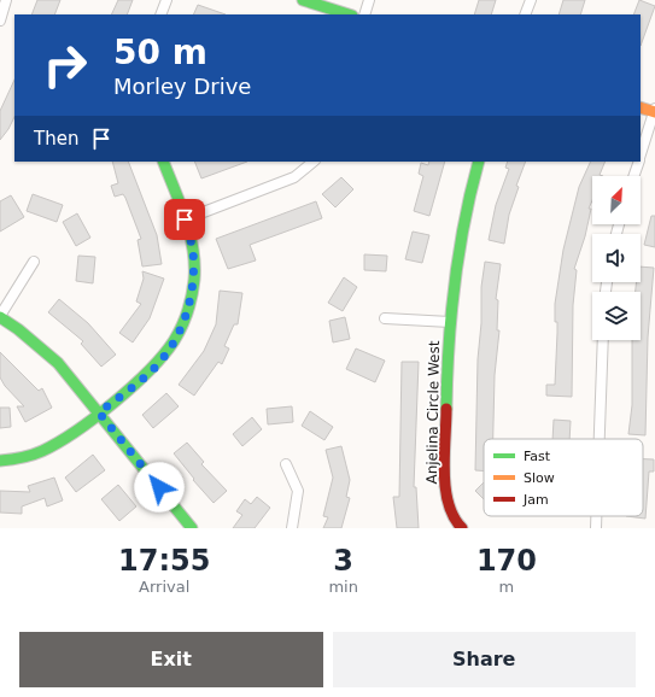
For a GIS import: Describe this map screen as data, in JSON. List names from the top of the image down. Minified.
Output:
{"streets":{"street":["Anjelina Circle West"]},"legend":["Fast","Slow","Jam"],"north":"top right","page":{"turn":["50 m","Morley Drive"],"then":"Then","eta":["17:55","Arrival","3","min","170","m"],"buttons":["Exit","Share"]}}
